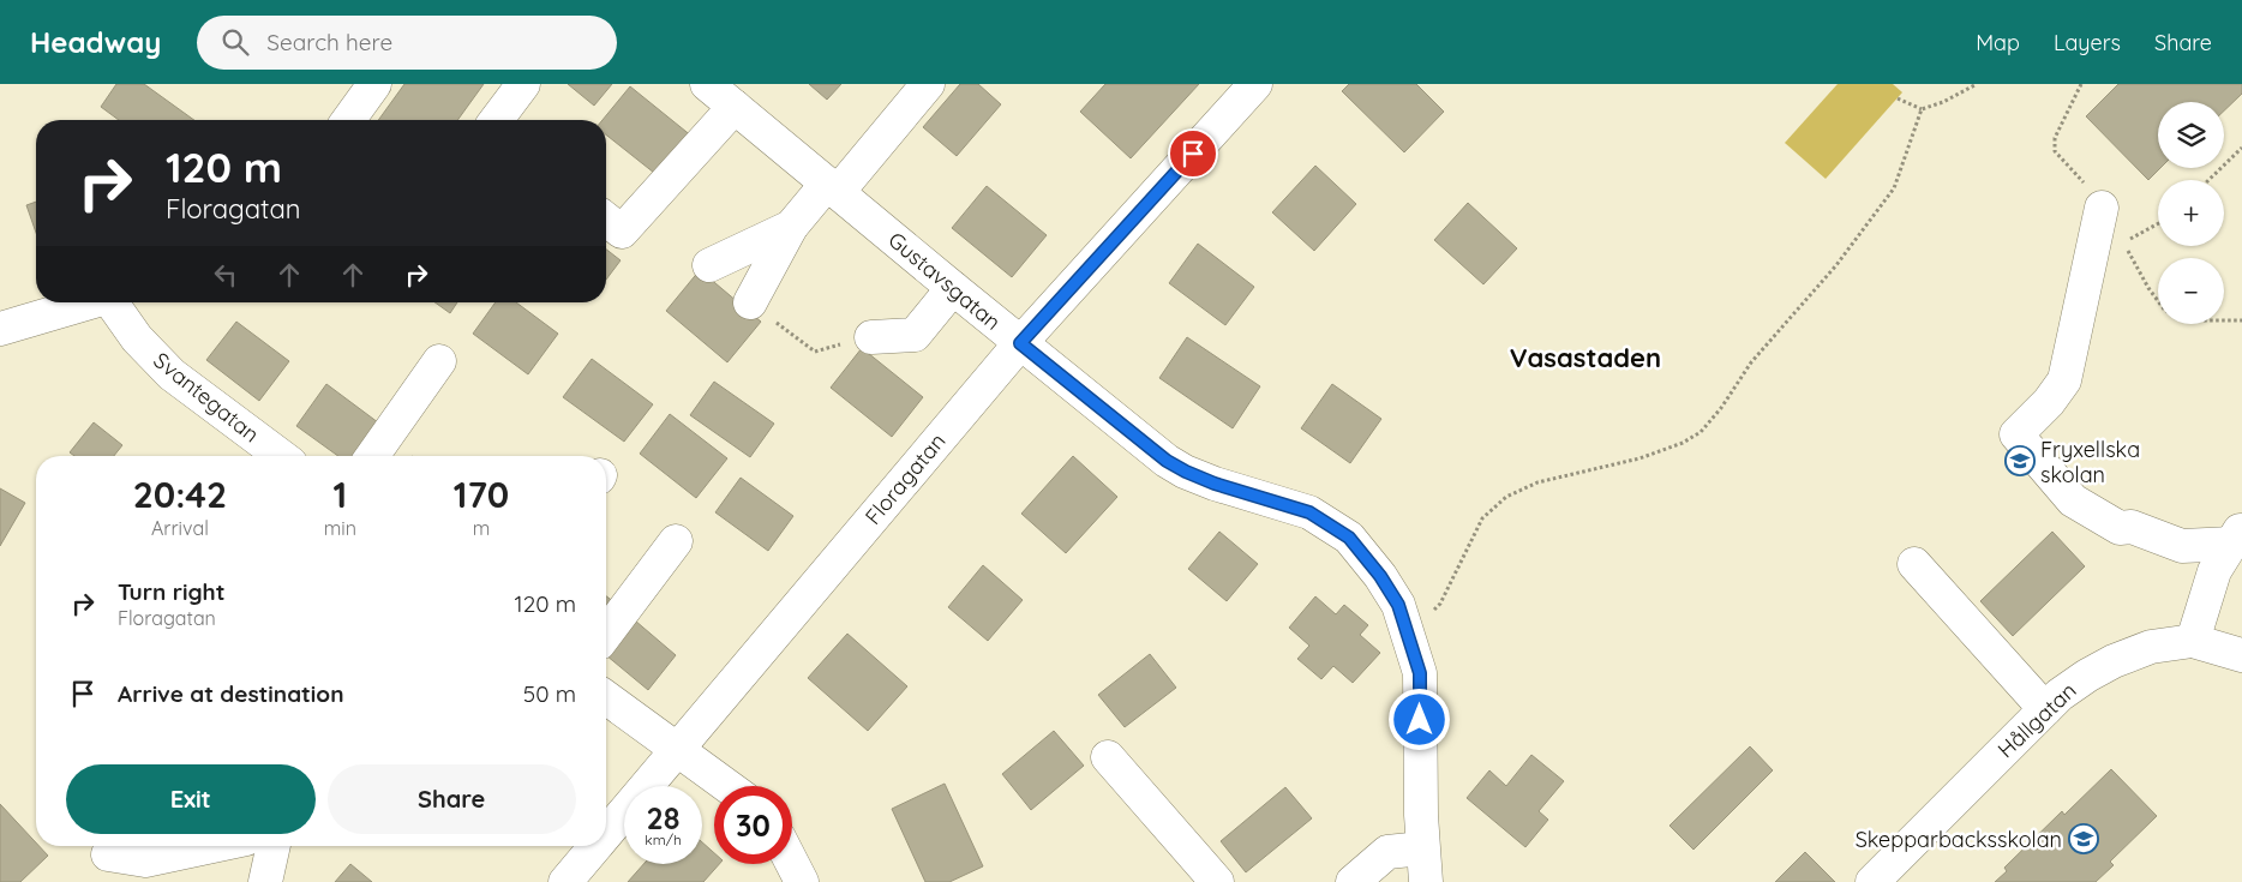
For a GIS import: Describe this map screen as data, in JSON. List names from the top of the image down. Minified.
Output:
{"streets":{"street":["Gustavsgatan","Svantegatan","Floragatan","Hållgatan"]},"crossings":[["Gustavsgatan","Floragatan"]],"districts":["Vasastaden"],"places":{"school or university":["Fryxellska skolan","Skepparbacksskolan"]},"page":{"header":"Headway","search":"Search here","nav":["Map","Layers","Share"],"map_buttons":["+","−"],"turn":["120 m","Floragatan"],"eta":["20:42","Arrival","1","min","170","m"],"list":[{"name":"Turn right","note":"Floragatan","value":"120 m"},{"name":"Arrive at destination","value":"50 m"}],"buttons":["Exit","Share"],"speed":"28 km/h","limit":"30"}}
